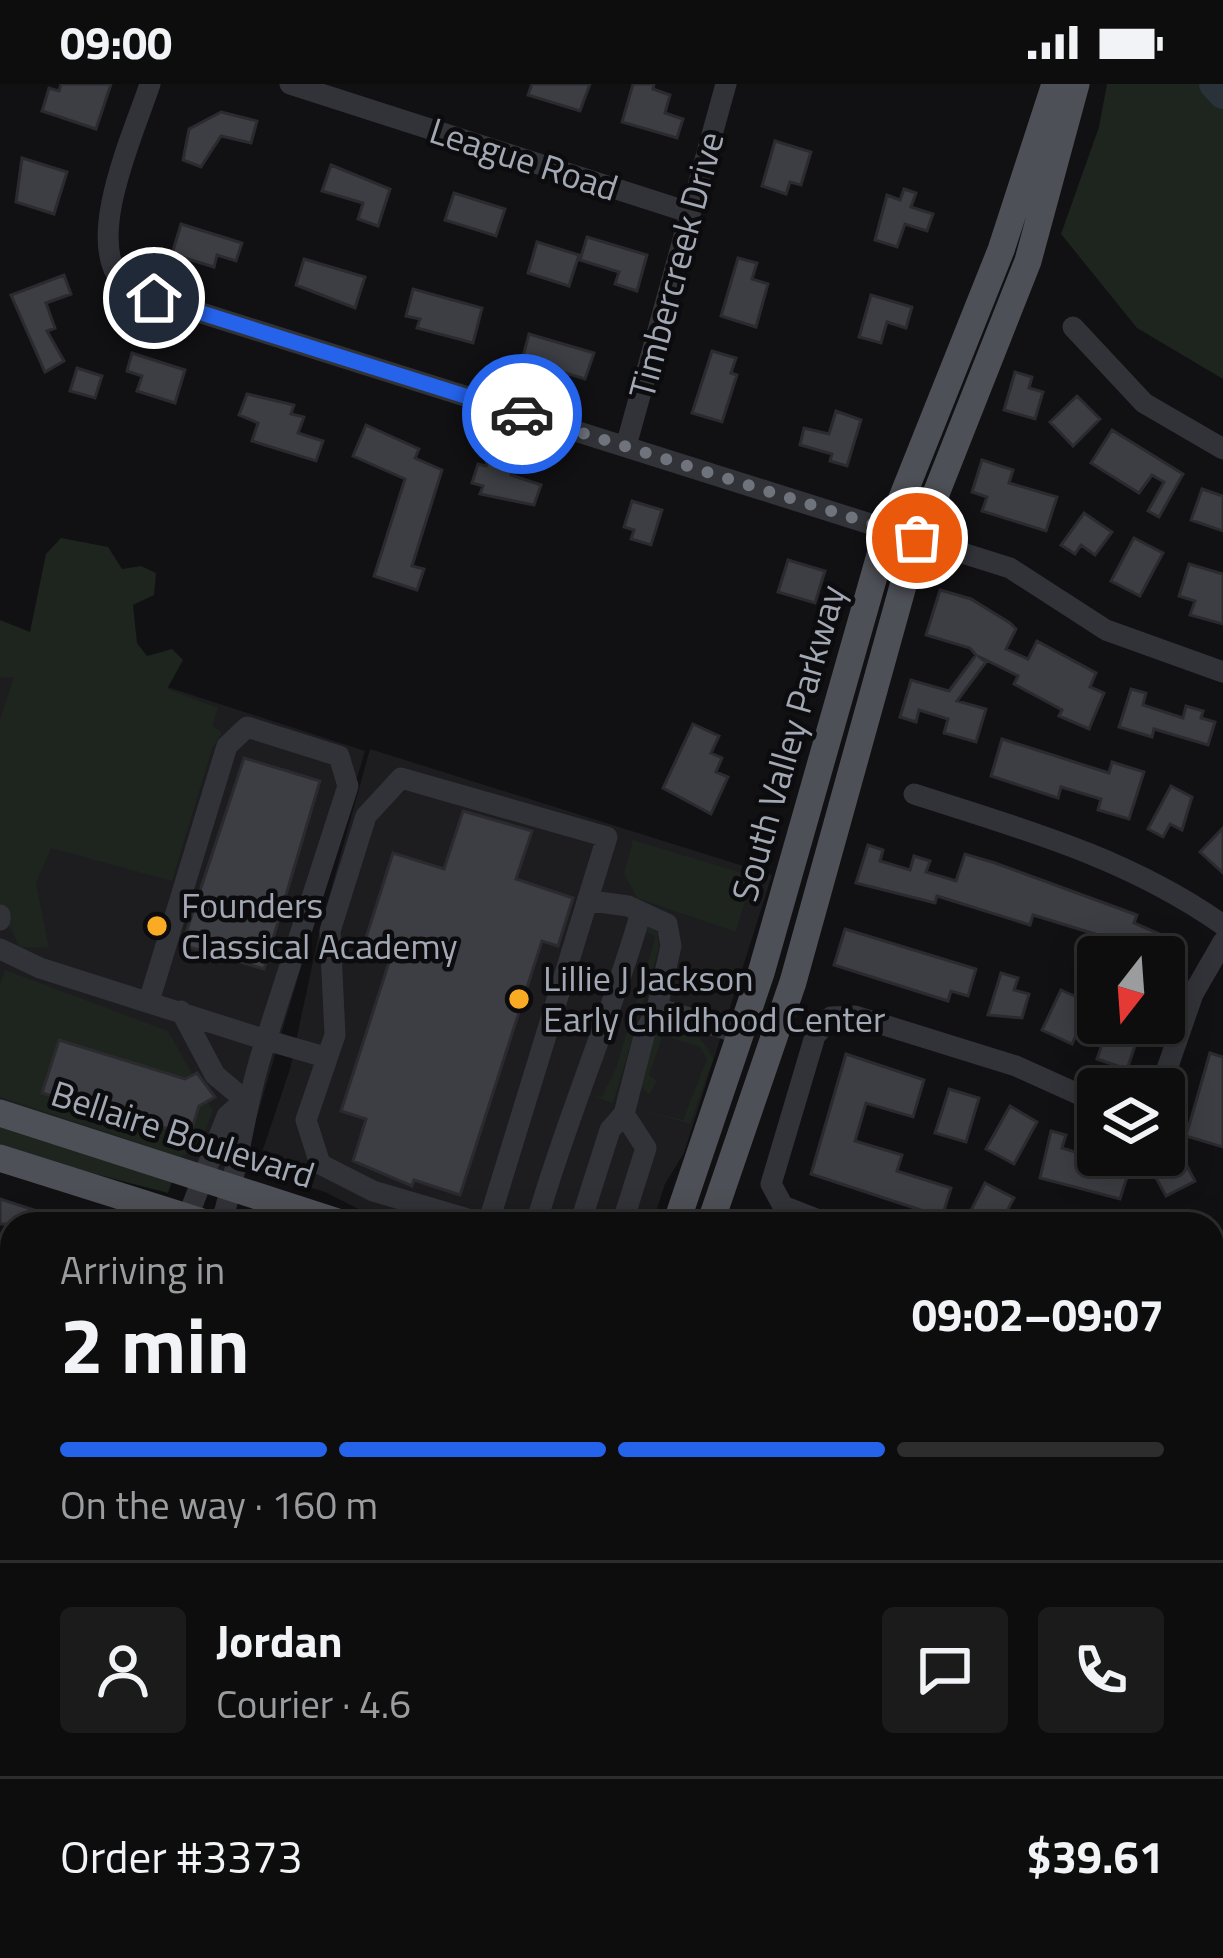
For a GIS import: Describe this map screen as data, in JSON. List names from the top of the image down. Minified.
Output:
{"streets":{"main road":["South Valley Parkway","Bellaire Boulevard"],"street":["League Road","Timbercreek Drive"]},"crossings":[["League Road","Timbercreek Drive"],["Timbercreek Drive","South Valley Parkway"]],"places":["Founders Classical Academy","Lillie J Jackson Early Childhood Center"],"north":"bottom","page":{"status":"09:00","heading":["2 min","Arriving in","09:02–09:07"],"panel":["Jordan","Courier · 4.6","Order #3373","$39.61"],"bar":"On the way · 160 m"}}
